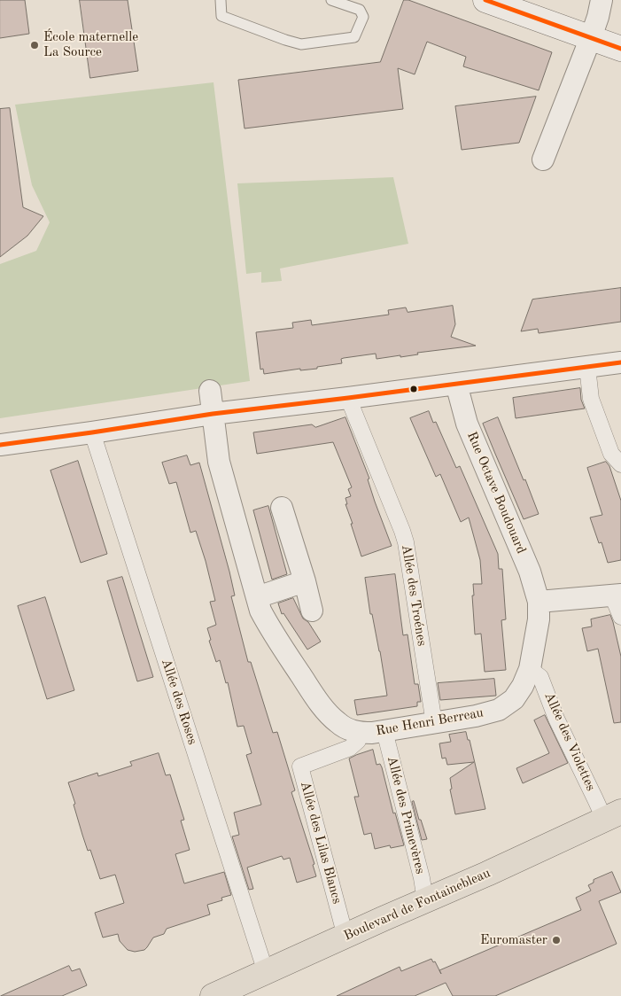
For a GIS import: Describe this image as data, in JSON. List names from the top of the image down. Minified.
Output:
{"streets":{"main road":["Boulevard de Fontainebleau"],"street":["Rue Octave Boudouard","Allée des Troénes","Allée des Roses","Rue Henri Berreau","Allée des Violettes","Allée des Primevères","Allée des Lilas Blancs"]},"crossings":[["Rue Octave Boudouard","Rue Henri Berreau"],["Allée des Troénes","Rue Henri Berreau"],["Allée des Roses","Boulevard de Fontainebleau"],["Rue Henri Berreau","Allée des Violettes"],["Rue Henri Berreau","Allée des Primevères"],["Rue Henri Berreau","Allée des Lilas Blancs"],["Allée des Violettes","Boulevard de Fontainebleau"],["Allée des Primevères","Boulevard de Fontainebleau"],["Allée des Lilas Blancs","Boulevard de Fontainebleau"]],"places":["École maternelle La Source","Euromaster"]}
